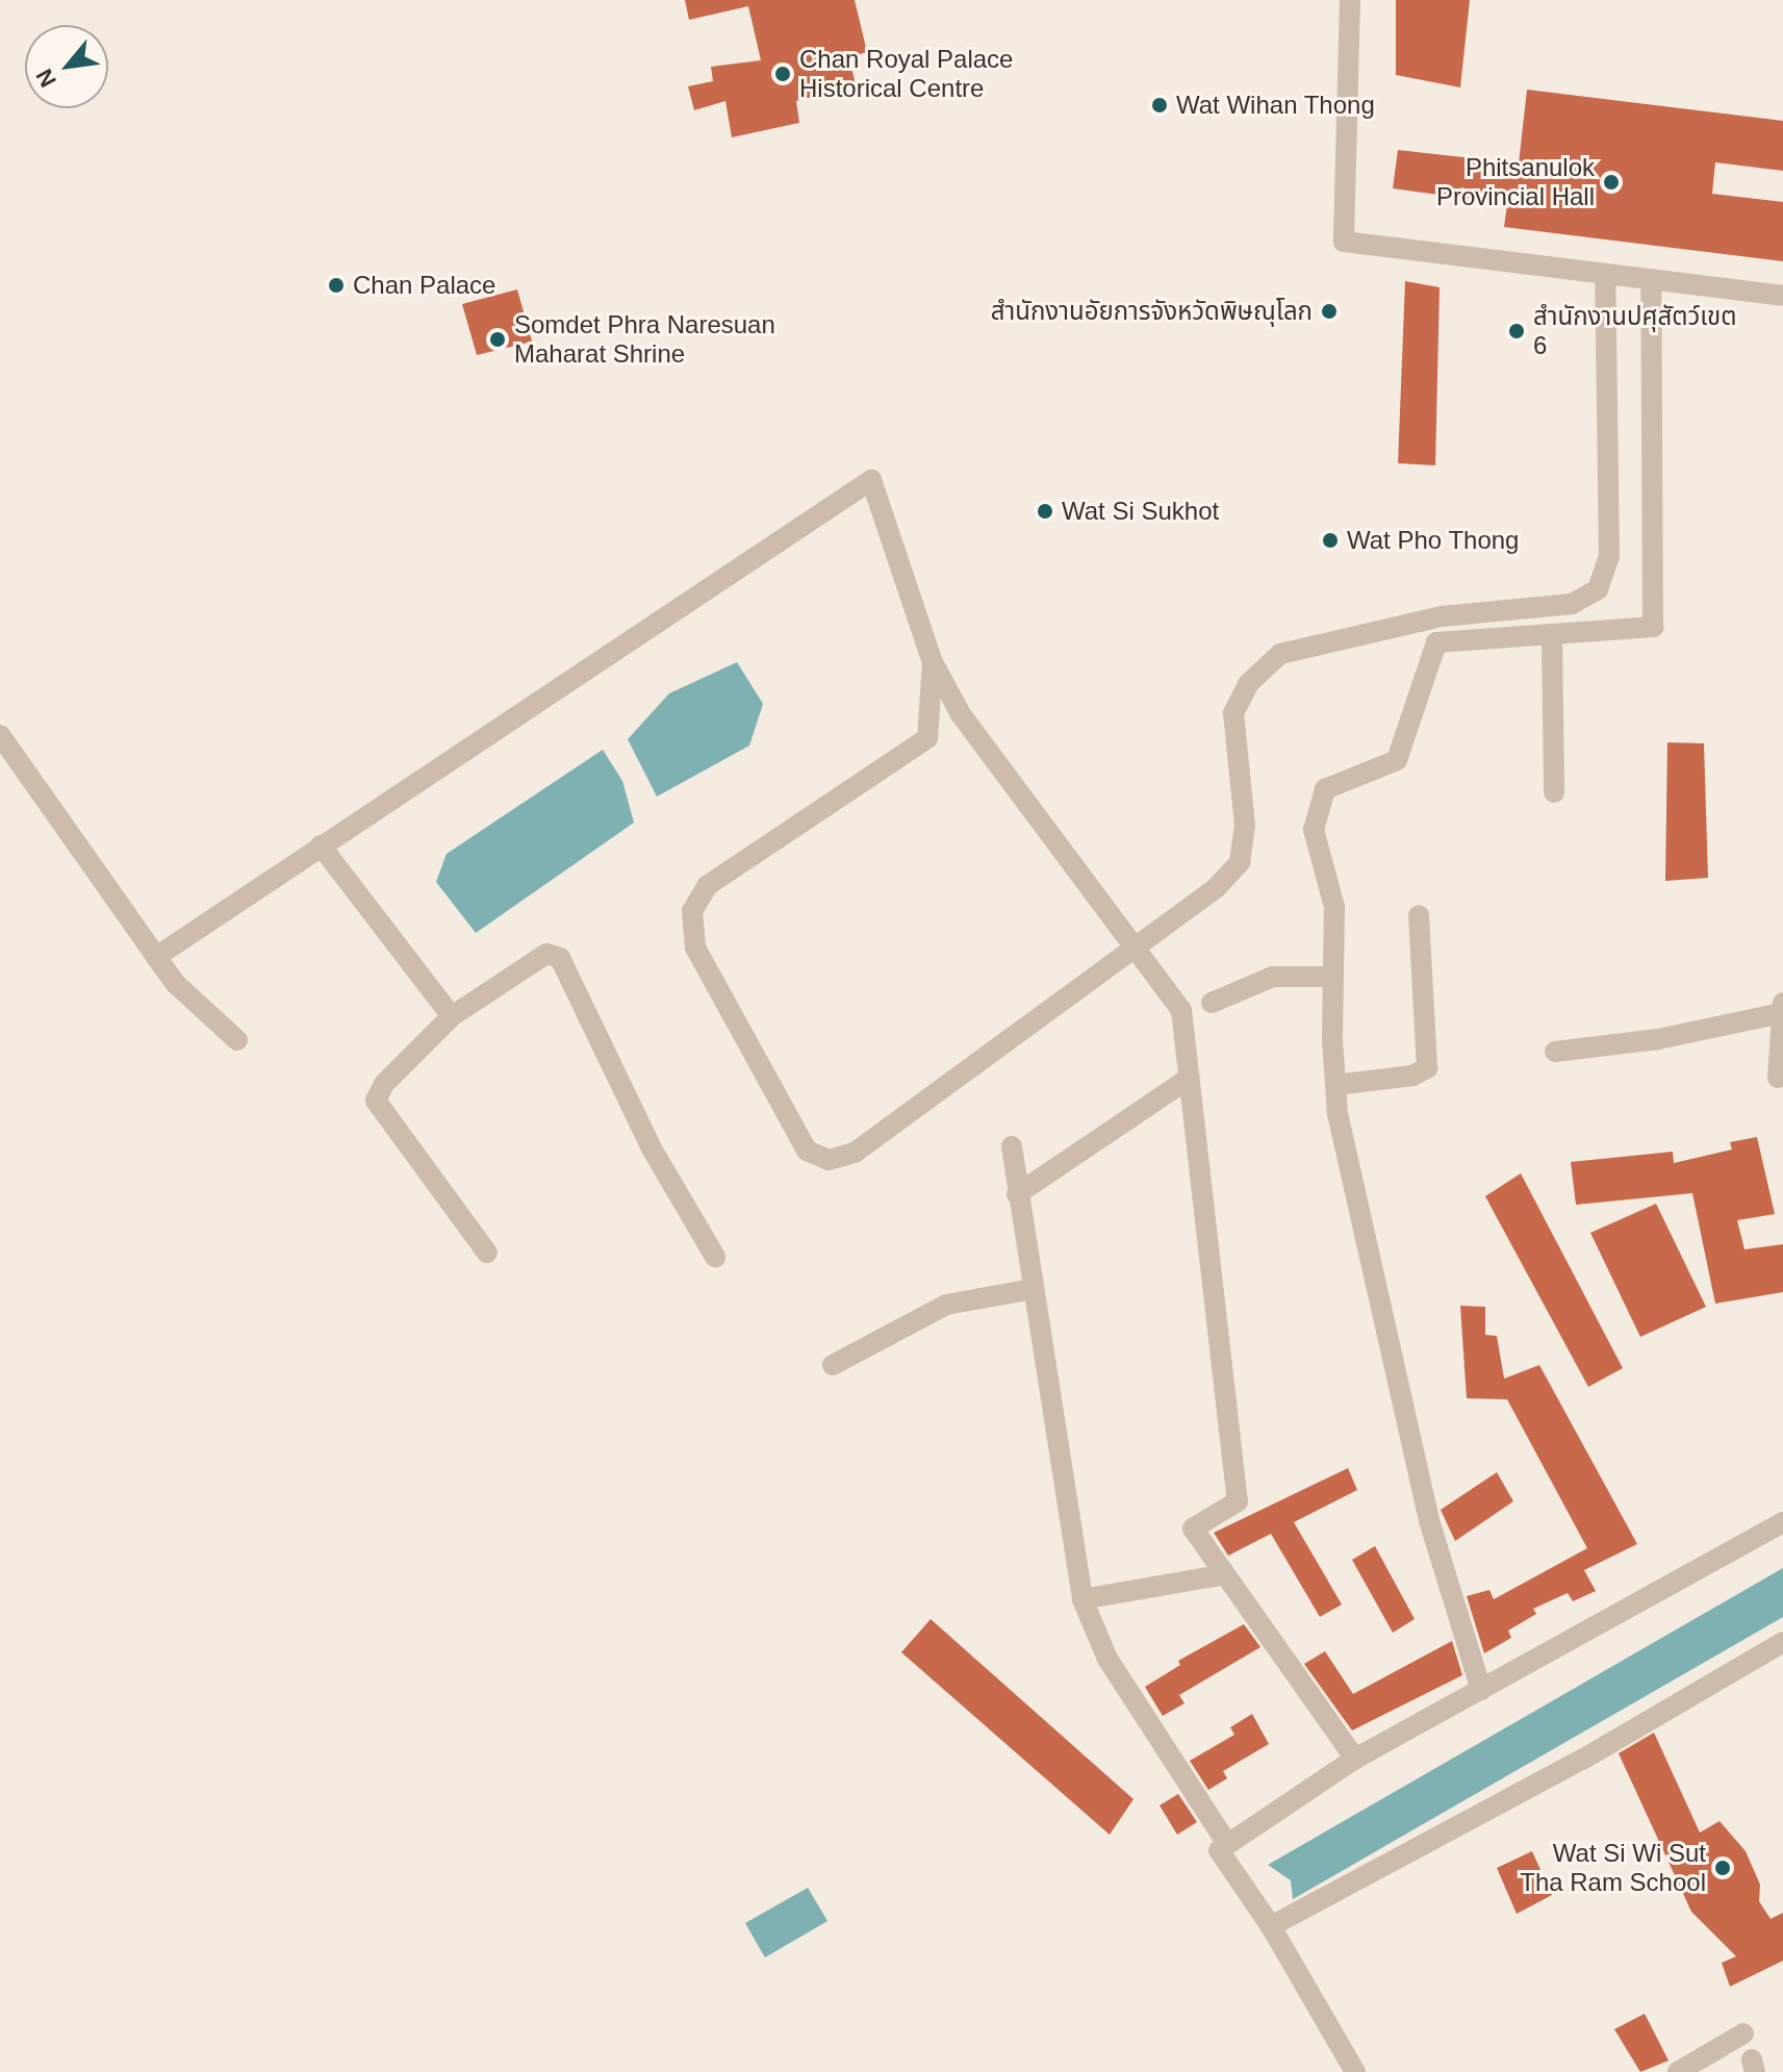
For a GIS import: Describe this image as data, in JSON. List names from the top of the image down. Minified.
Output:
{"places":["Chan Royal Palace Historical Centre","Wat Wihan Thong","Phitsanulok Provincial Hall","Chan Palace","สำนักงานอัยการจังหวัดพิษณุโลก","สำนักงานปศุสัตว์เขต 6","Somdet Phra Naresuan Maharat Shrine","Wat Si Sukhot","Wat Pho Thong","Wat Si Wi Sut Tha Ram School"],"north":"bottom left"}
